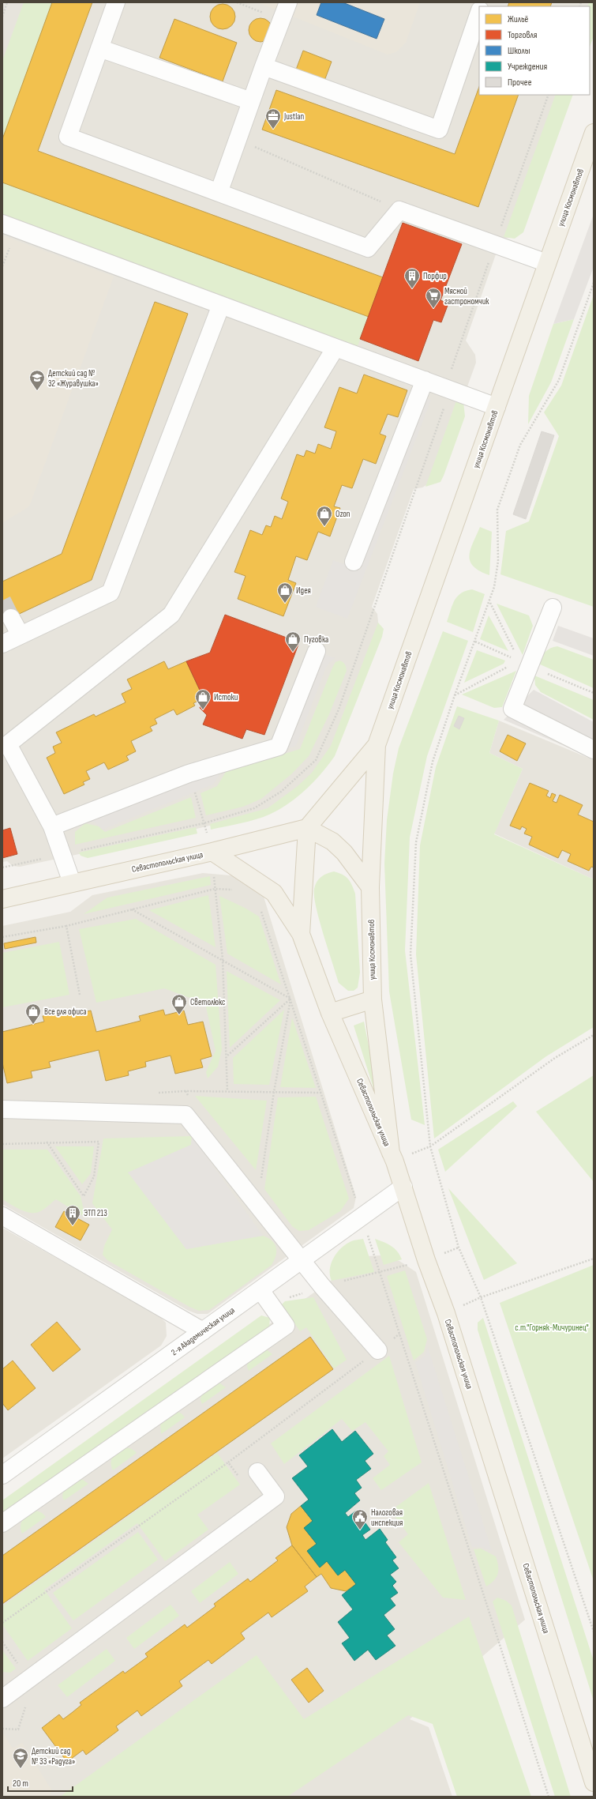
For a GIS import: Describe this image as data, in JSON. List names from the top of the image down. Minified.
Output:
{"streets":{"main road":["улица Космонавтов","Севастопольская улица"],"street":["2-я Академическая улица"]},"crossings":[["улица Космонавтов","Севастопольская улица"],["Севастопольская улица","2-я Академическая улица"]],"parks":["с.т.\"Горняк-Мичуринец\""],"places":{"office":["Justlan"],"building":["Порфир","ЭТП 213"],"supermarket":["Мясной гастрономчик"],"school or university":["Детский сад № 32 «Журавушка»","Детский сад № 33 «Радуга»"],"shop":["Ozon","Идея","Пуговка","Истоки","Светолюкс","Все для офиса"],"public building":["Налоговая инспекция"]},"legend":["Жильё","Торговля","Школы","Учреждения","Прочее"],"scale_bar":"20 m"}
